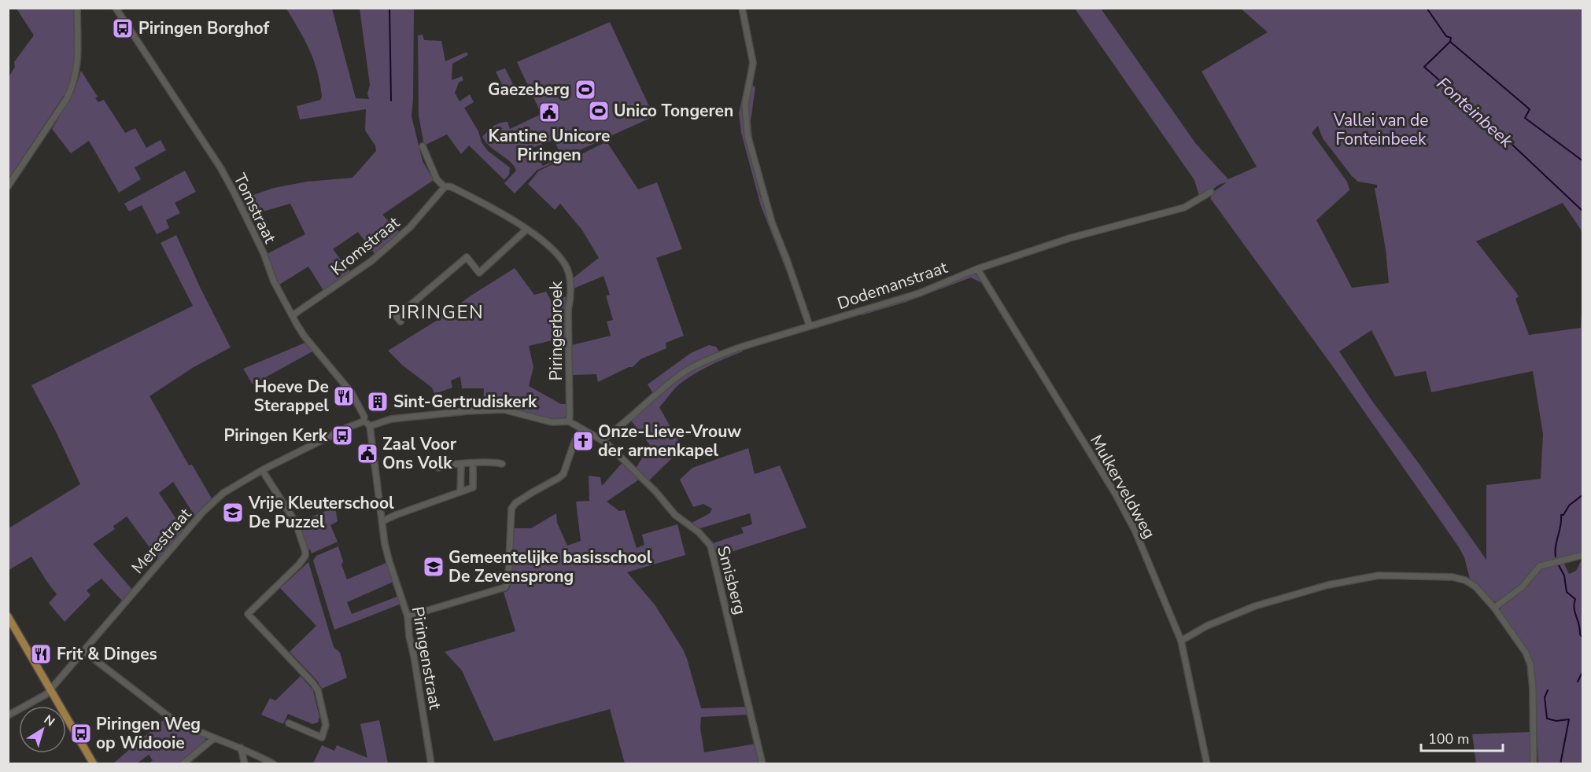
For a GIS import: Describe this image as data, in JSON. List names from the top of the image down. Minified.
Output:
{"streets":{"street":["Tomstraat","Kromstraat","Dodemanstraat","Piringerbroek","Mulkerveldweg","Merestraat","Smisberg","Piringenstraat"]},"crossings":[["Tomstraat","Kromstraat"],["Tomstraat","Merestraat"],["Kromstraat","Piringerbroek"],["Dodemanstraat","Mulkerveldweg"],["Dodemanstraat","Smisberg"],["Piringerbroek","Smisberg"]],"districts":["PIRINGEN"],"water":["Fonteinbeek"],"parks":["Vallei van de Fonteinbeek"],"places":{"bus stop":["Piringen Borghof","Piringen Kerk","Piringen Weg op Widooie"],"sports":["Gaezeberg","Unico Tongeren"],"public building":["Kantine Unicore Piringen","Zaal Voor Ons Volk"],"restaurant":["Hoeve De Sterappel","Frit & Dinges"],"building":["Sint-Gertrudiskerk"],"church":["Onze-Lieve-Vrouw der armenkapel"],"school or university":["Vrije Kleuterschool De Puzzel","Gemeentelijke basisschool De Zevensprong"]},"scale_bar":"100 m","north":"top right"}
